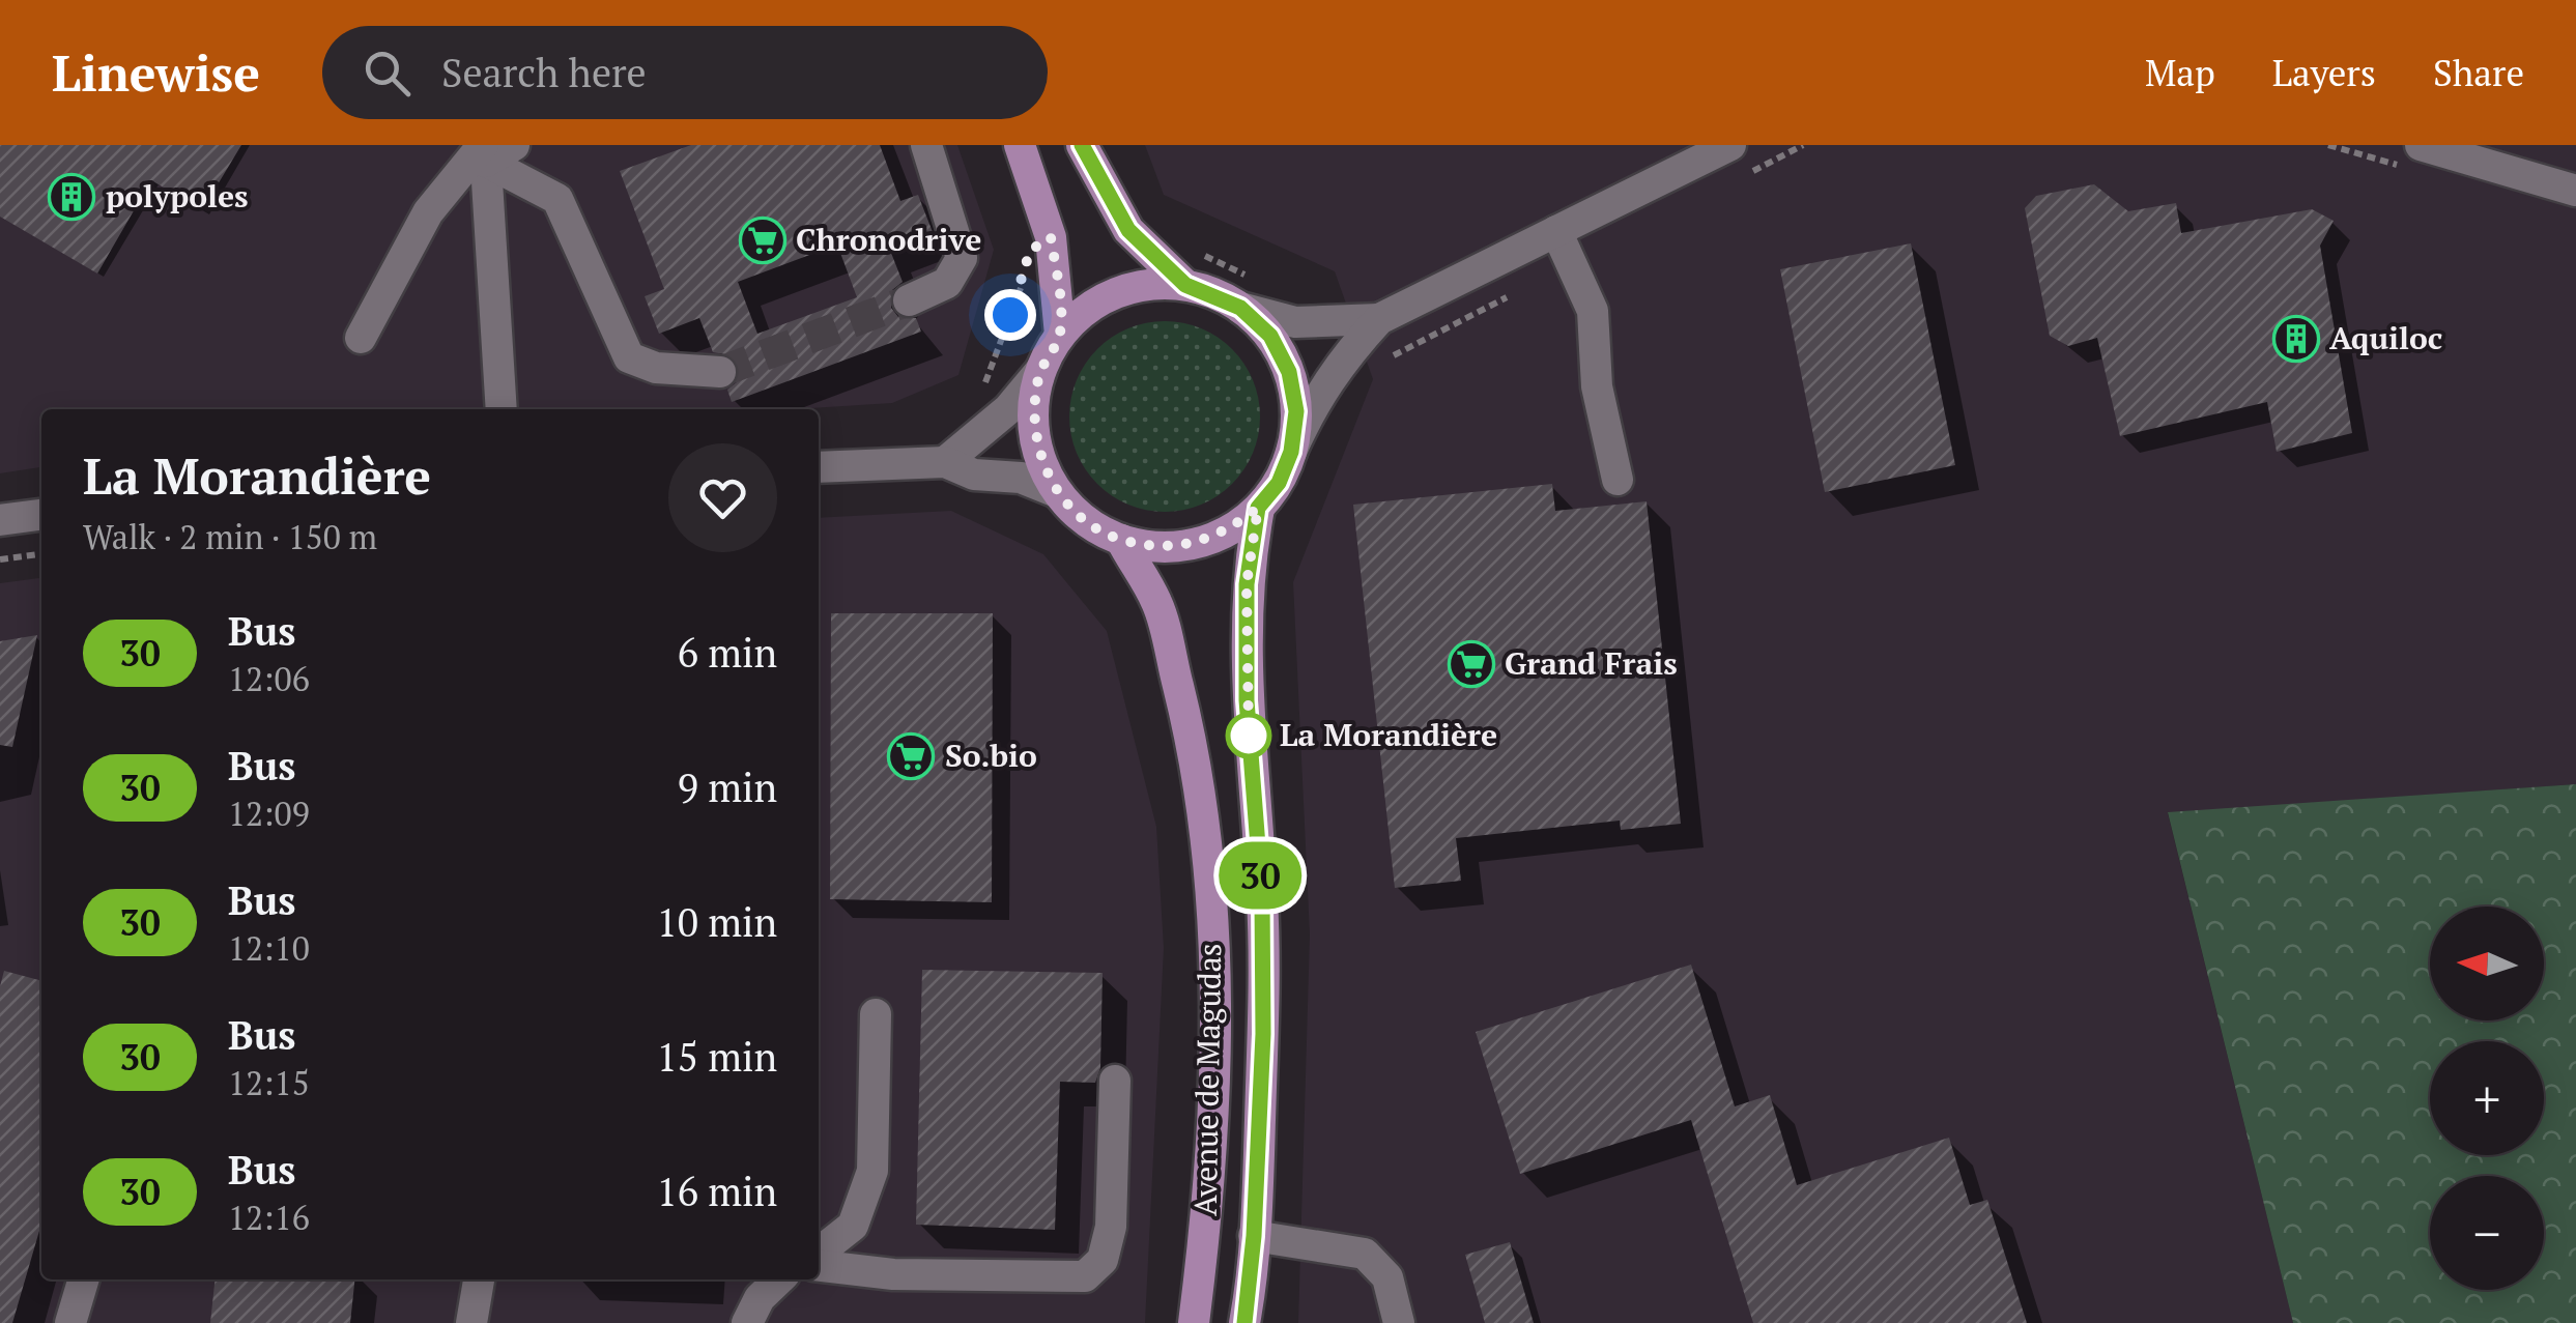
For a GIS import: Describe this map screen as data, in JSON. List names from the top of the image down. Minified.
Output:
{"streets":{"main road":["Avenue de Magudas"]},"places":{"building":["polypoles","Aquiloc"],"supermarket":["Chronodrive","Grand Frais","So.bio"],"other":["La Morandière"]},"lines":["bus line 30"],"north":"left","page":{"header":"Linewise","search":"Search here","nav":["Map","Layers","Share"],"on_map":"30","heading":["La Morandière","Walk · 2 min · 150 m"],"list":[{"mark":"30","name":"Bus","note":"12:06","value":"6 min"},{"mark":"30","name":"Bus","note":"12:09","value":"9 min"},{"mark":"30","name":"Bus","note":"12:10","value":"10 min"},{"mark":"30","name":"Bus","note":"12:15","value":"15 min"},{"mark":"30","name":"Bus","note":"12:16","value":"16 min"}],"map_buttons":["+","−"]}}
